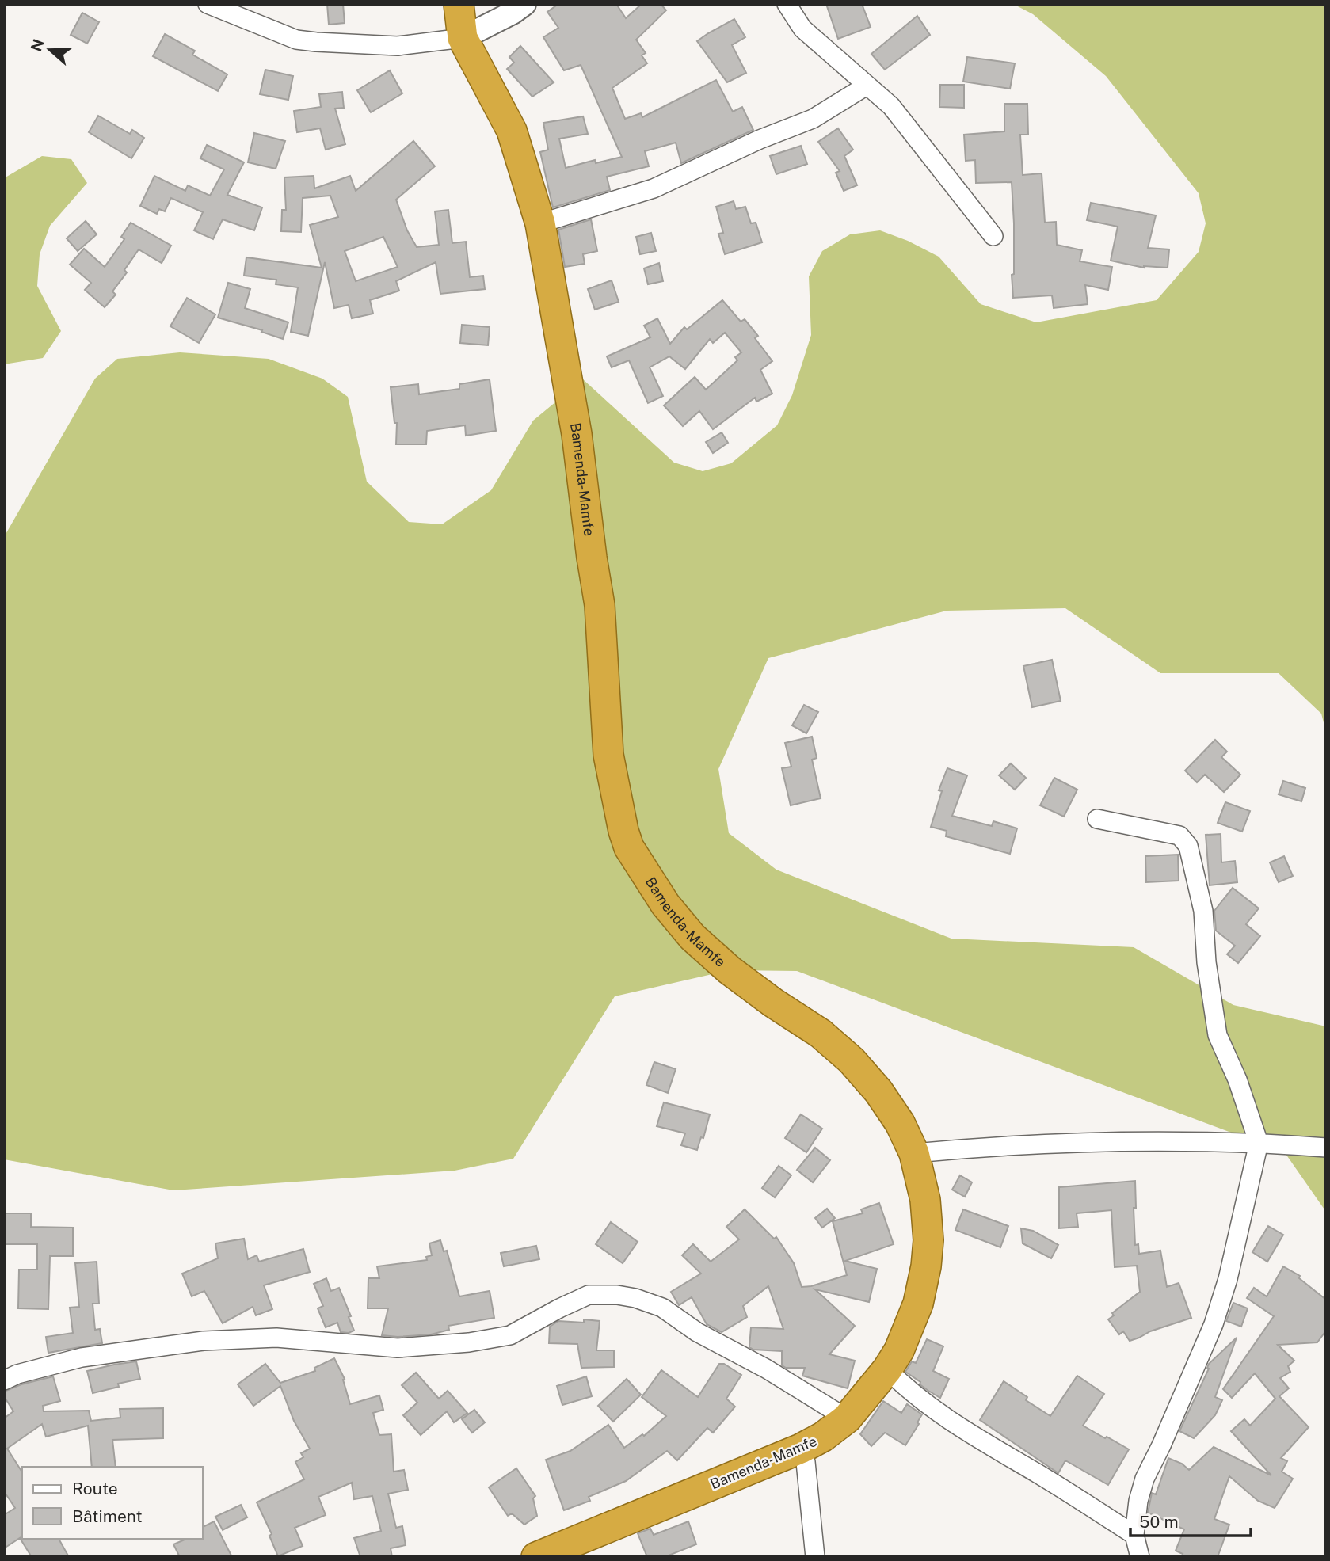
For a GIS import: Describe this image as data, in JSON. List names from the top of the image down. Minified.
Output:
{"streets":{"highway":["Bamenda-Mamfe"]},"legend":["Route","Bâtiment"],"scale_bar":"50 m","north":"left"}
